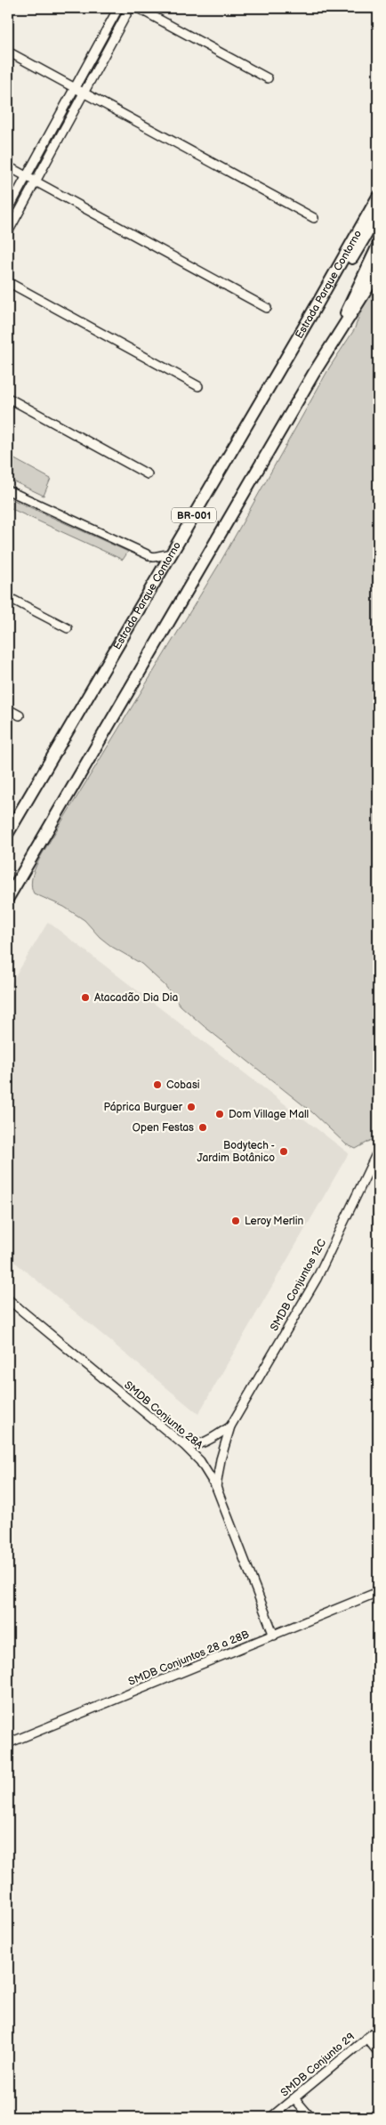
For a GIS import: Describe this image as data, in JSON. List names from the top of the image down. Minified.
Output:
{"streets":{"highway":["Estrada Parque Contorno","BR-001"],"street":["SMDB Conjuntos 12C","SMDB Conjunto 28A","SMDB Conjuntos 28 a 28B","SMDB Conjunto 29"]},"crossings":[["SMDB Conjuntos 12C","SMDB Conjunto 28A"],["SMDB Conjunto 28A","SMDB Conjuntos 28 a 28B"]],"places":["Atacadão Dia Dia","Cobasi","Páprica Burguer","Dom Village Mall","Open Festas","Bodytech - Jardim Botânico","Leroy Merlin"]}
